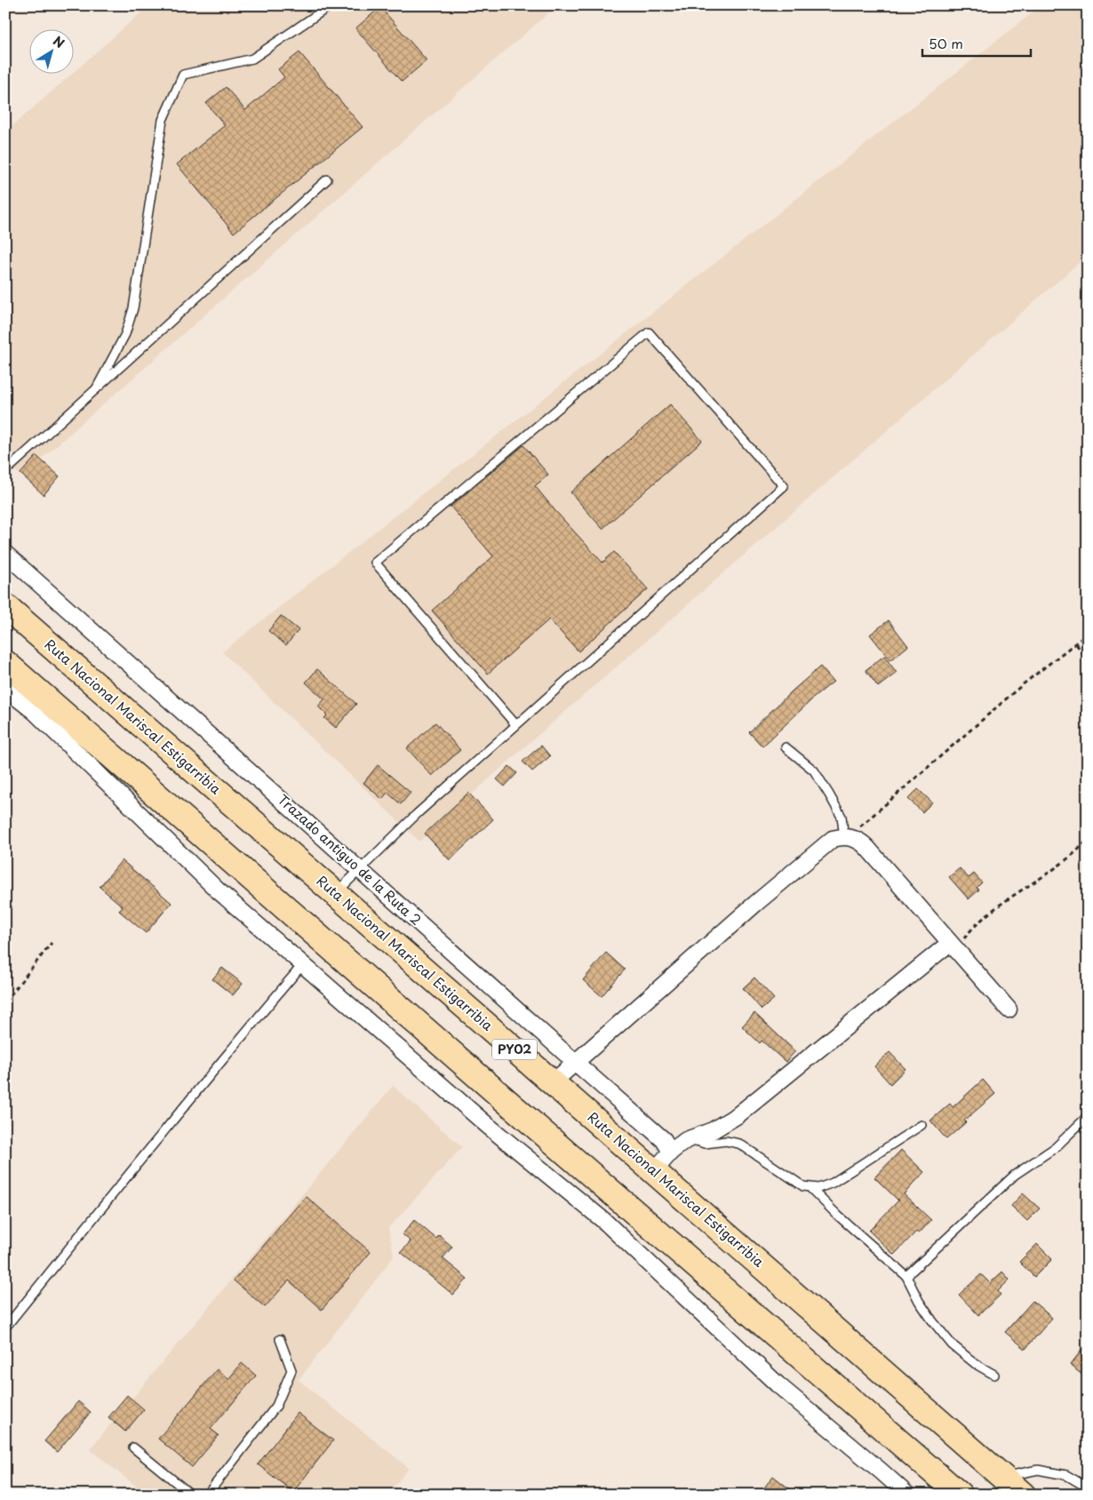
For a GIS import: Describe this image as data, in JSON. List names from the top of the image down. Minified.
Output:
{"streets":{"highway":["Ruta Nacional Mariscal Estigarribia","PY02"],"street":["Trazado antiguo de la Ruta 2"]},"scale_bar":"50 m","north":"top right"}
